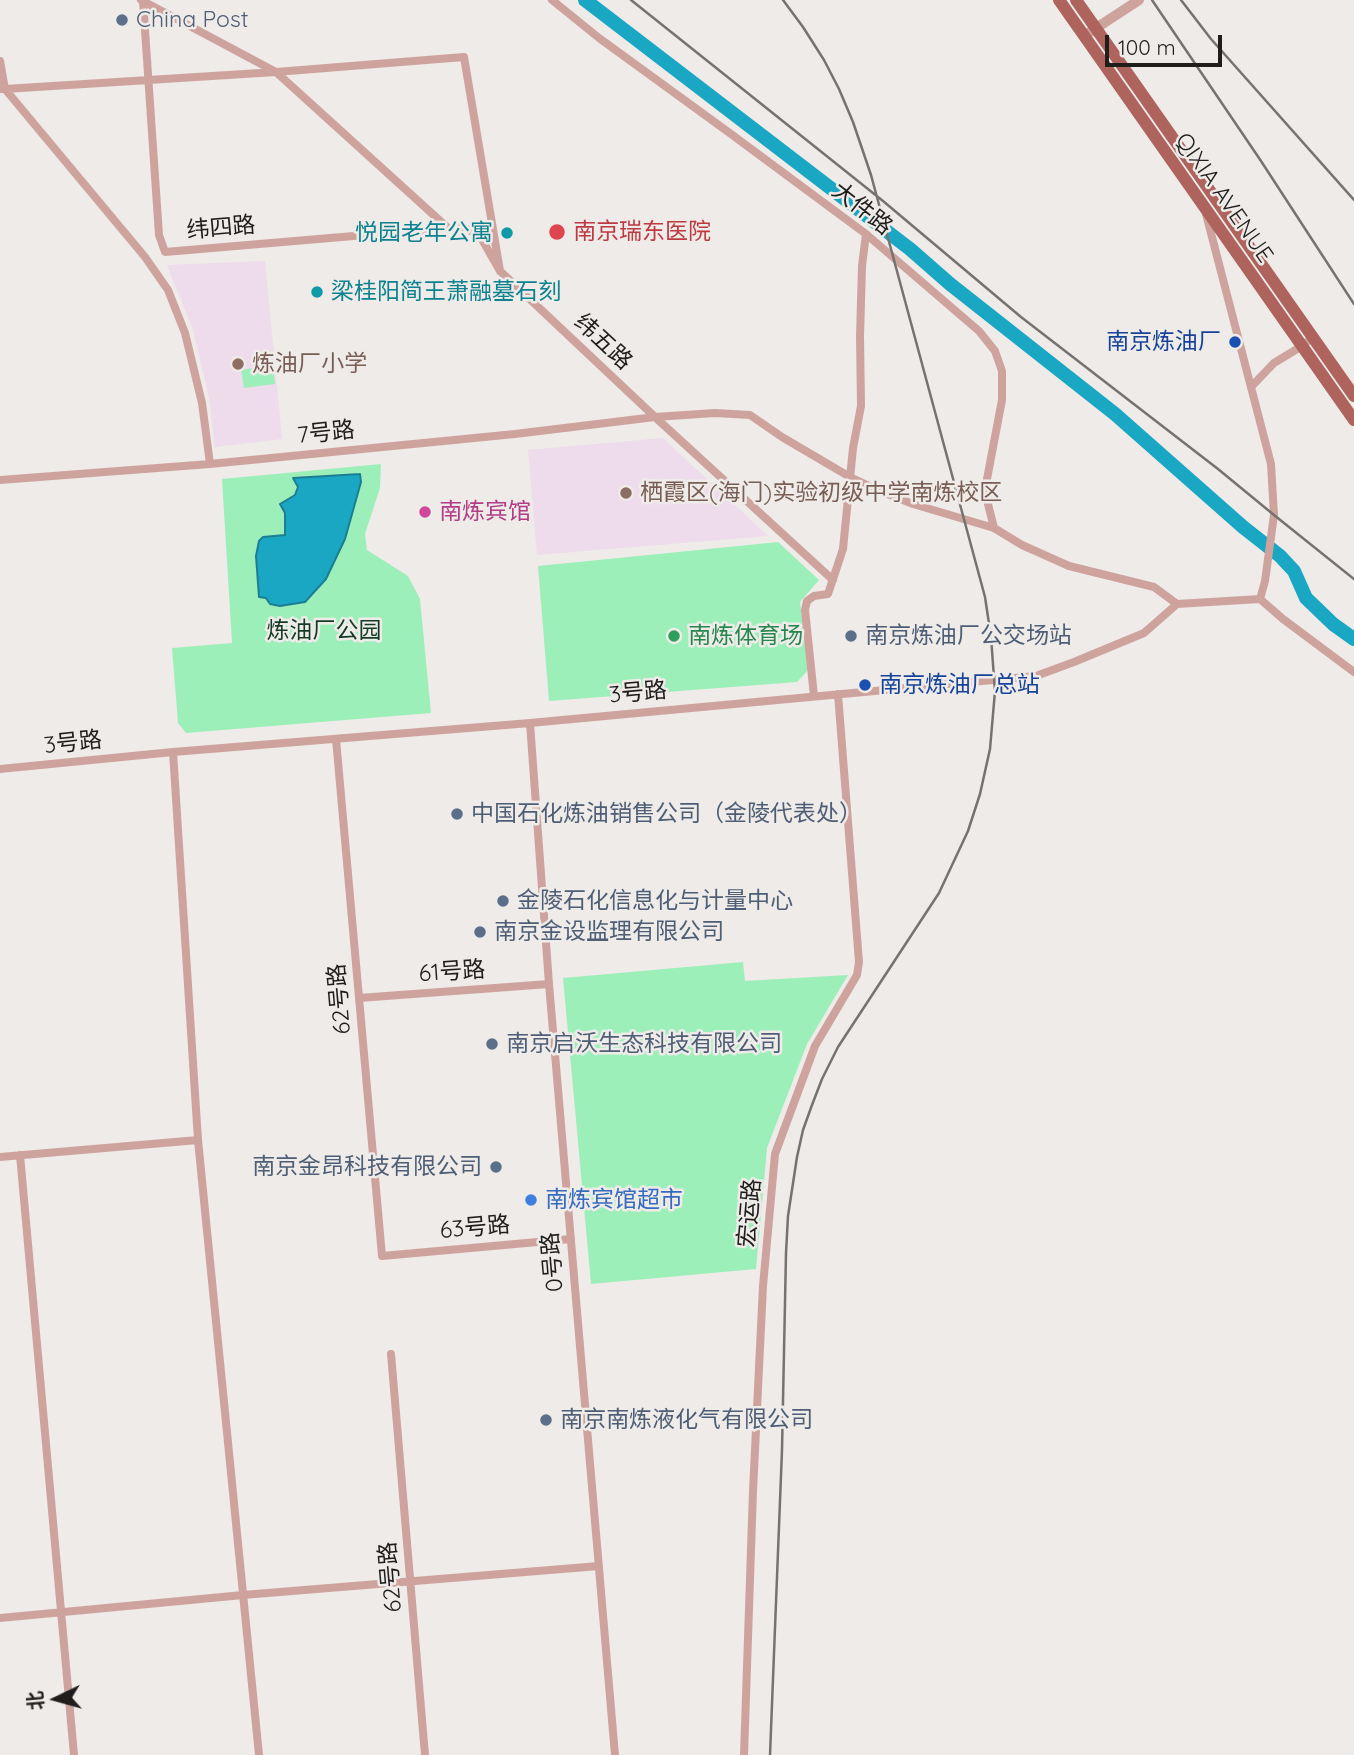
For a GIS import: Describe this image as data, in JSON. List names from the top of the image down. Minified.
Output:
{"streets":{"main road":["QIXIA AVENUE"],"street":["大件路","纬四路","纬五路","7号路","3号路","61号路","62号路","宏运路","63号路","0号路"]},"crossings":[["大件路","7号路"],["纬四路","纬五路"],["纬五路","7号路"],["7号路","3号路"],["3号路","62号路"],["3号路","宏运路"],["3号路","0号路"],["61号路","62号路"],["61号路","0号路"],["62号路","63号路"],["63号路","0号路"]],"parks":["炼油厂公园"],"places":["China Post","南京瑞东医院","悦园老年公寓","梁桂阳简王萧融墓石刻","南京炼油厂","炼油厂小学","栖霞区(海门)实验初级中学南炼校区","南炼宾馆","南炼体育场","南京炼油厂公交场站","南京炼油厂总站","中国石化炼油销售公司（金陵代表处）","金陵石化信息化与计量中心","南京金设监理有限公司","南京启沃生态科技有限公司","南京金昂科技有限公司","南炼宾馆超市","南京南炼液化气有限公司"],"scale_bar":"100 m","north":"left"}
